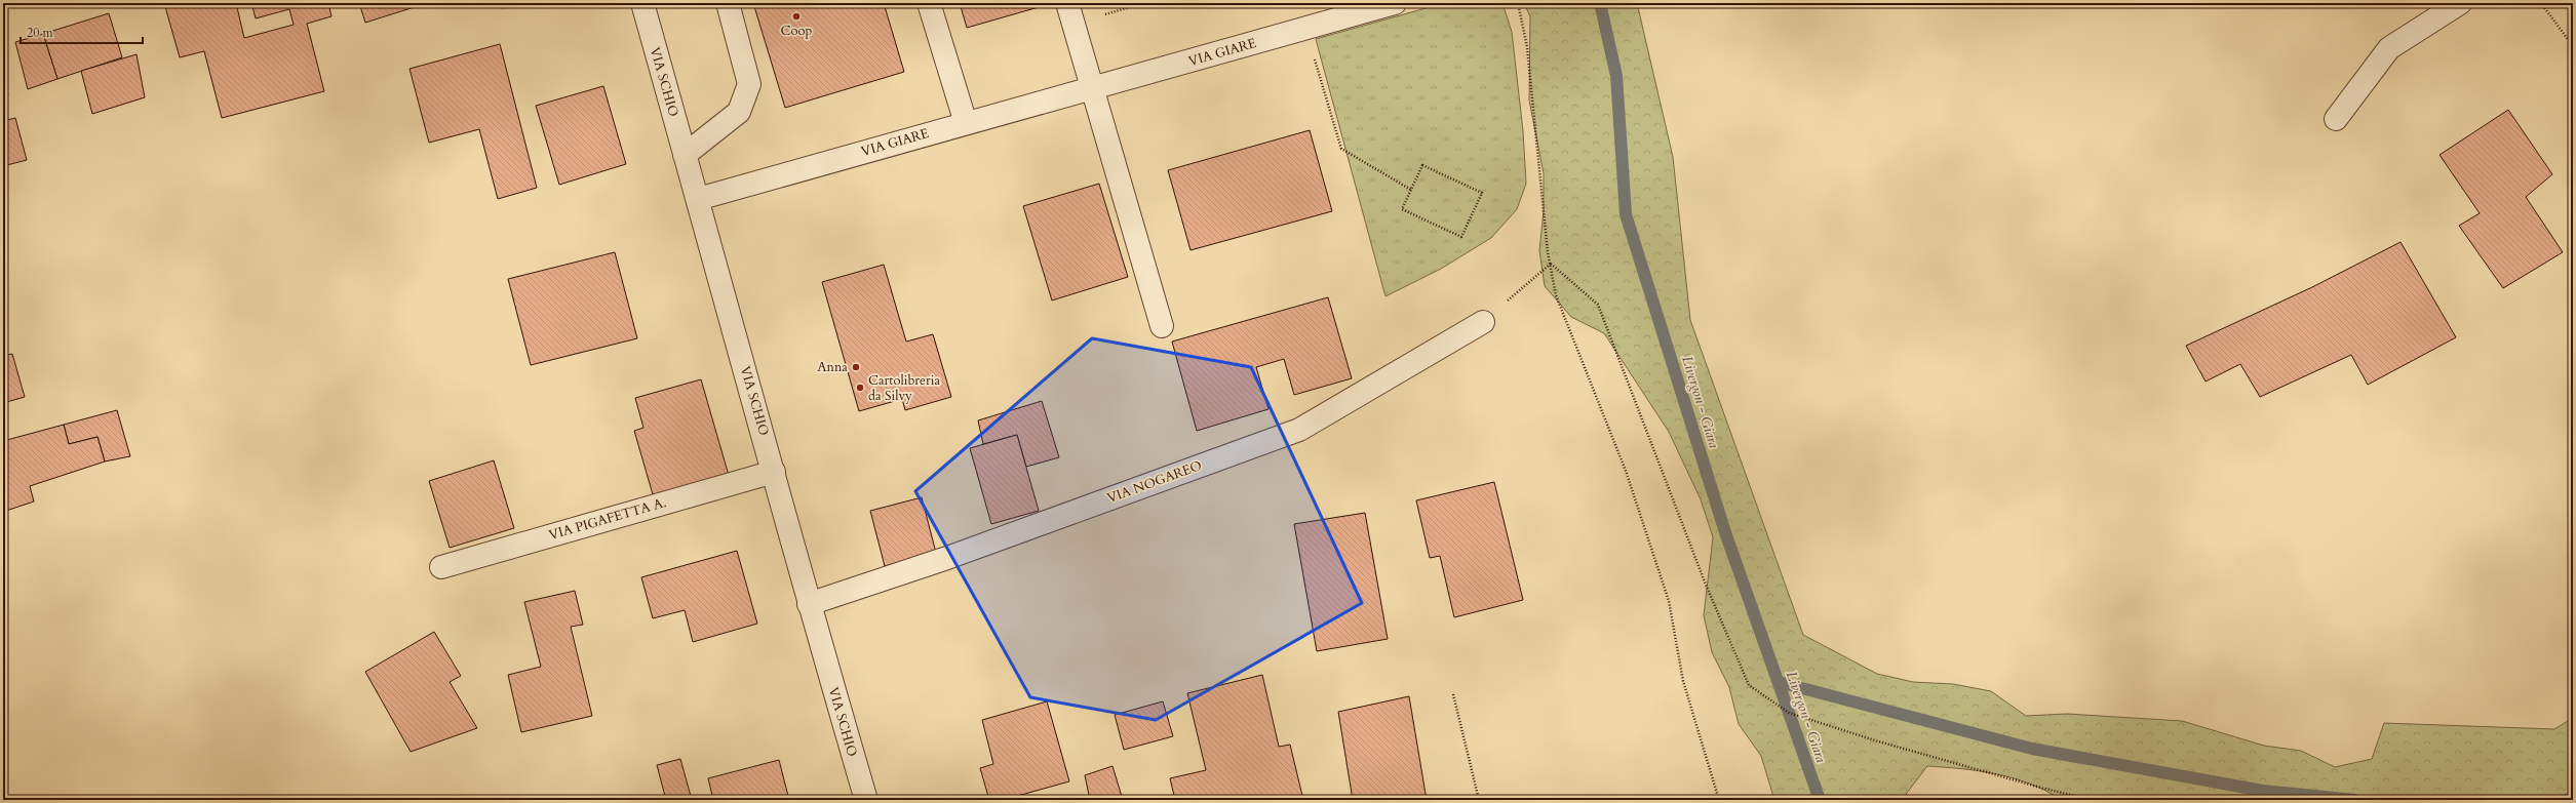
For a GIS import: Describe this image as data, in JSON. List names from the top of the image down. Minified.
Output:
{"streets":{"street":["VIA GIARE","VIA SCHIO","VIA NOGAREO","VIA PIGAFETTA A."]},"crossings":[["VIA GIARE","VIA SCHIO"],["VIA SCHIO","VIA NOGAREO"],["VIA SCHIO","VIA PIGAFETTA A."]],"water":["Livergon - Giara"],"places":["Coop","Anna","Cartolibreria da Silvy"],"scale_bar":"20 m"}
